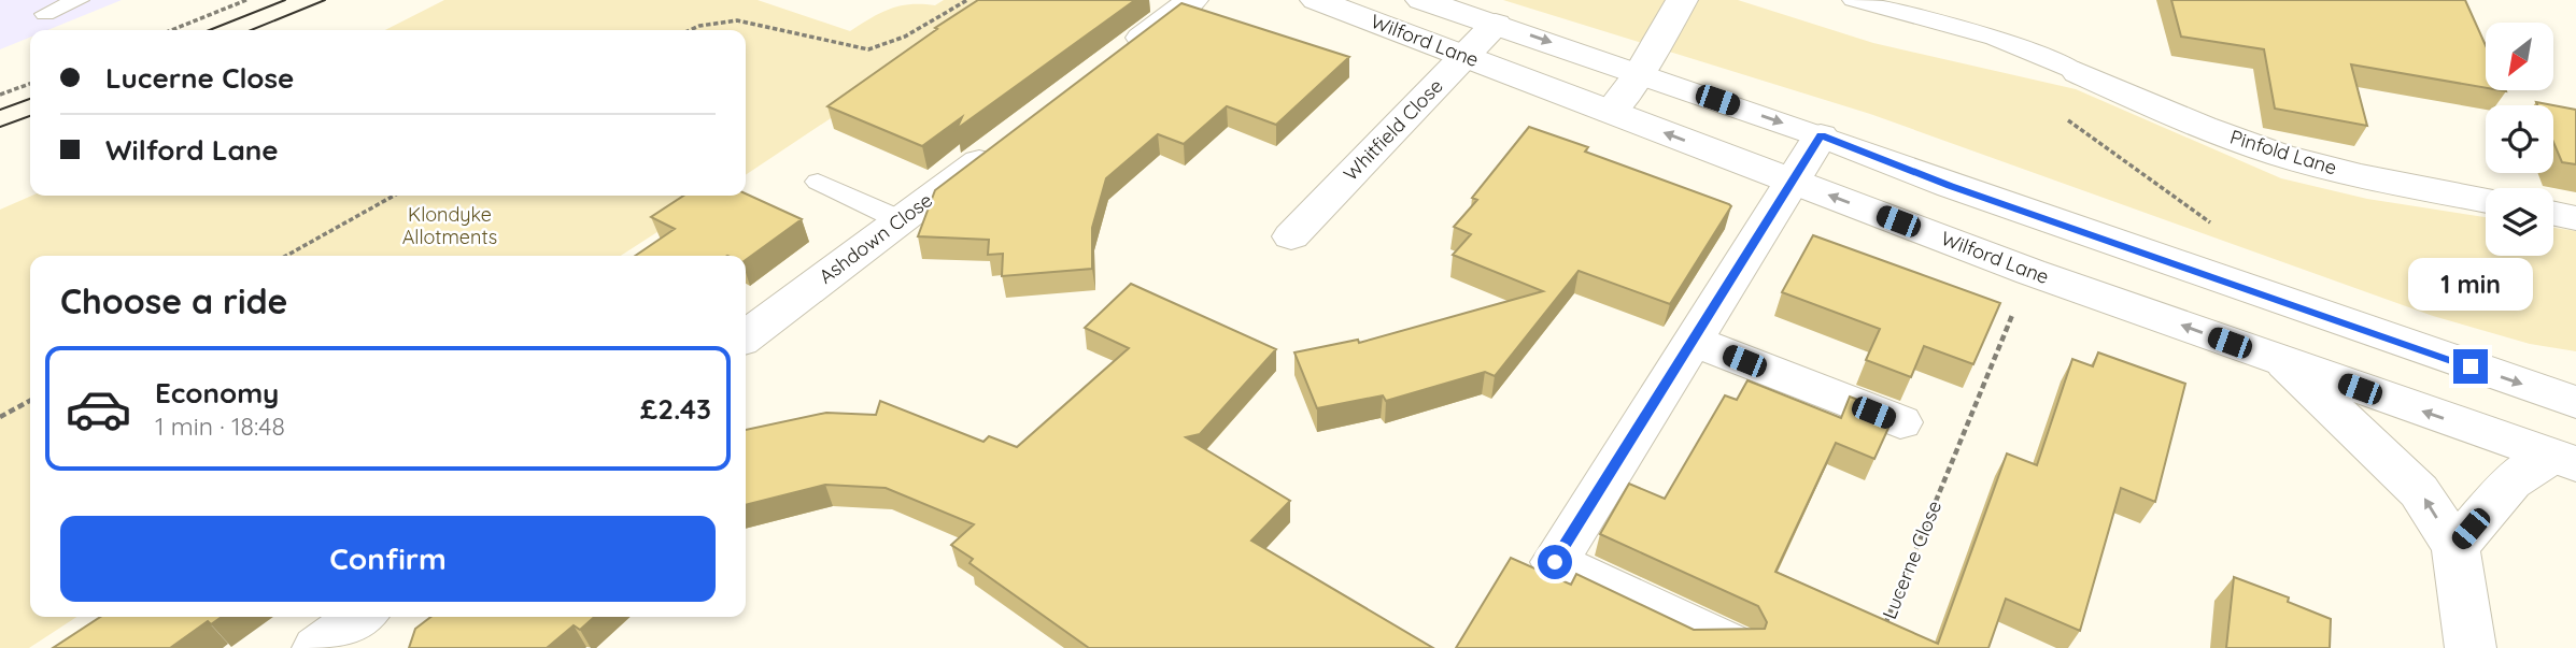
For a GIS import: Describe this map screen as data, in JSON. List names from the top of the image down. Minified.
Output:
{"streets":{"street":["Wilford Lane","Whitfield Close","Pinfold Lane","Ashdown Close"],"path":["Lucerne Close"]},"crossings":[["Wilford Lane","Whitfield Close"]],"parks":["Klondyke Allotments"],"north":"bottom left","page":{"banner":["Lucerne Close","Wilford Lane"],"heading":"Choose a ride","bubble":"1 min","list":[{"name":"Economy","note":"1 min · 18:48","value":"£2.43"}],"buttons":"Confirm"}}
